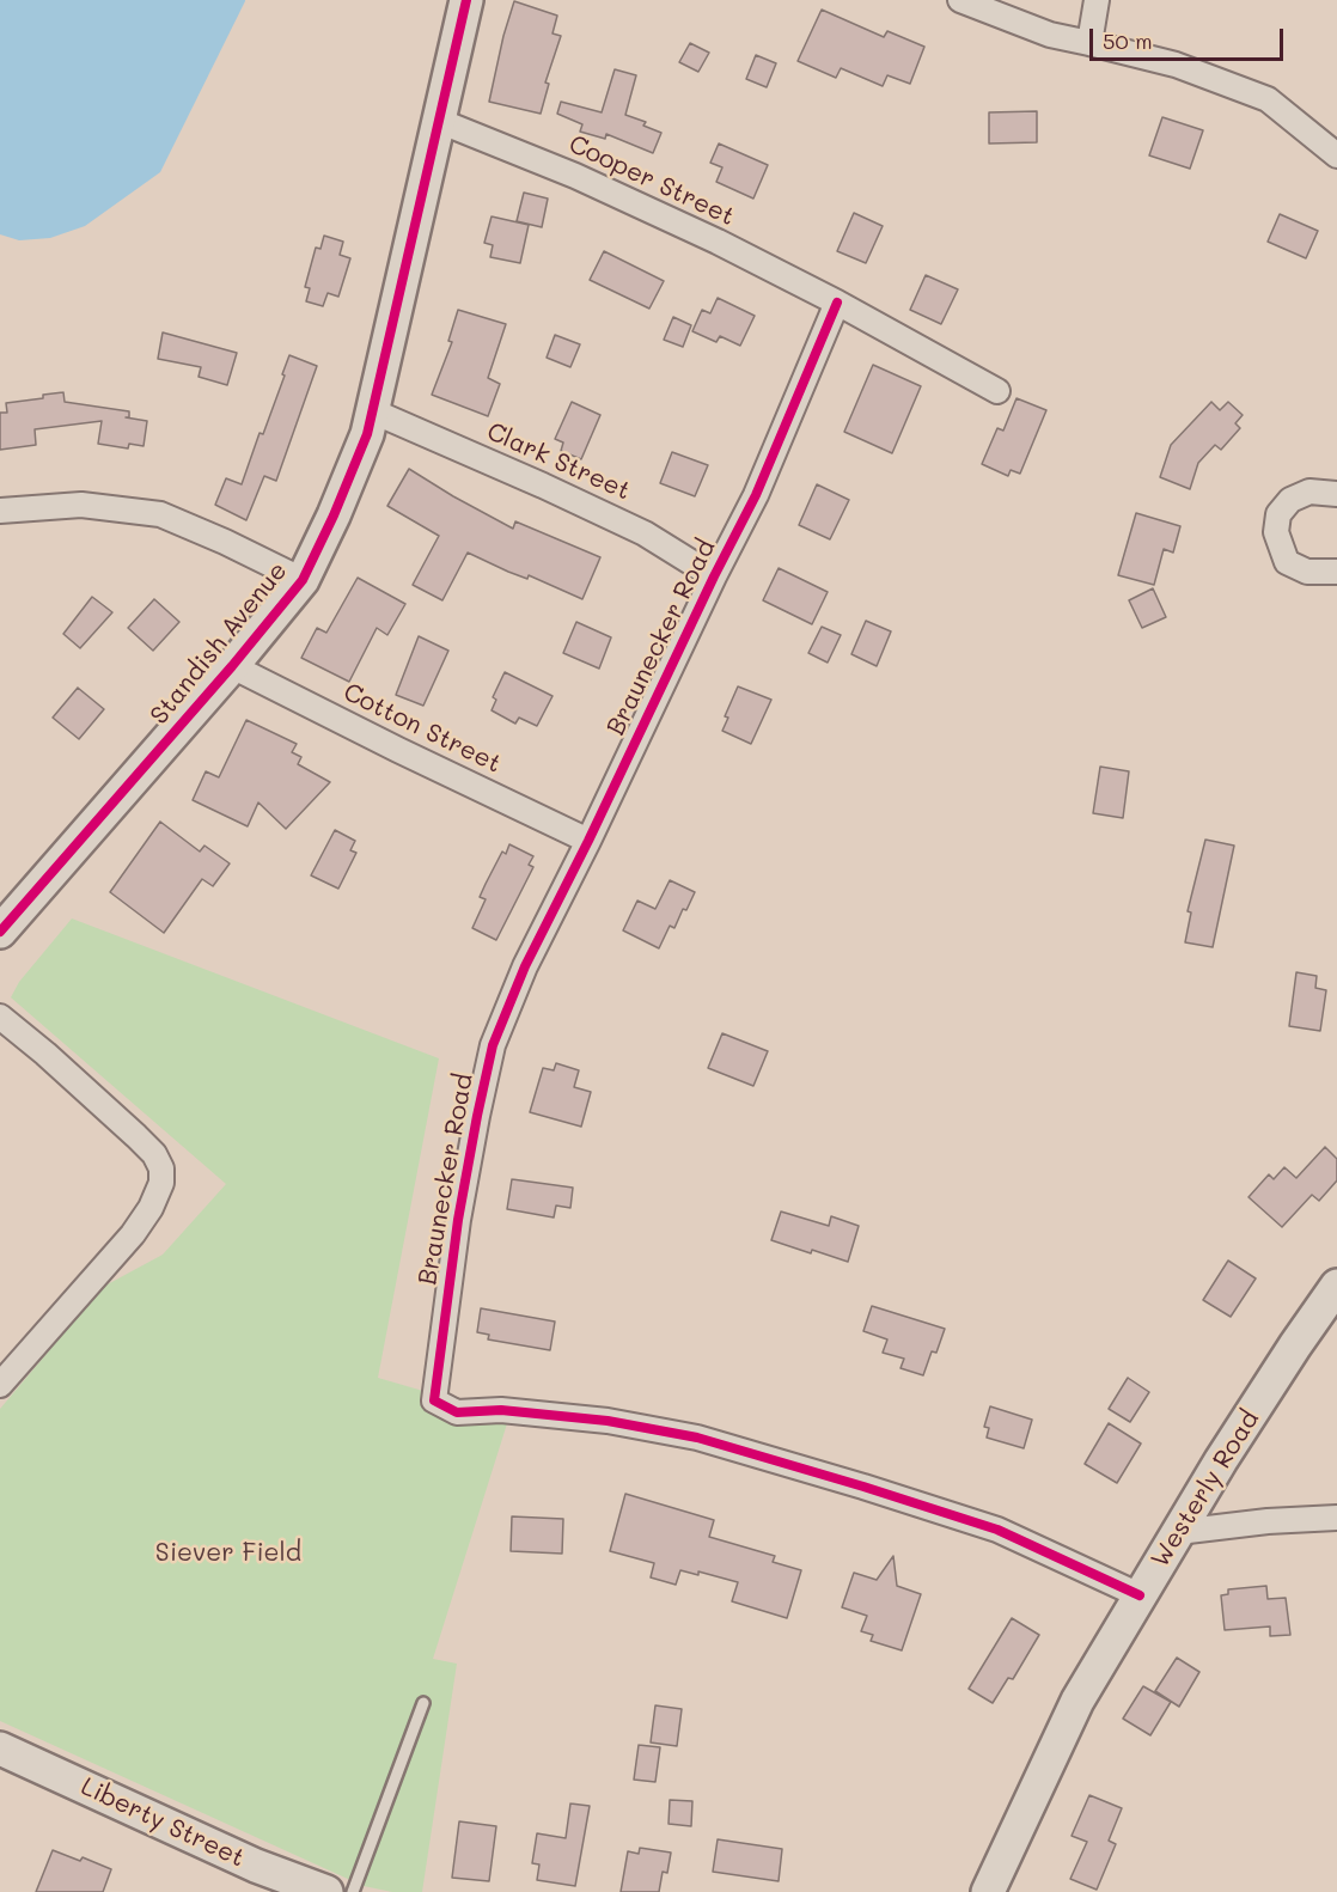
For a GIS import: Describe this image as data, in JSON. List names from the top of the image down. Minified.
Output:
{"streets":{"street":["Cooper Street","Clark Street","Braunecker Road","Standish Avenue","Cotton Street","Westerly Road","Liberty Street"]},"crossings":[["Cooper Street","Braunecker Road"],["Cooper Street","Standish Avenue"],["Clark Street","Braunecker Road"],["Clark Street","Standish Avenue"],["Braunecker Road","Cotton Street"],["Braunecker Road","Westerly Road"],["Standish Avenue","Cotton Street"]],"parks":["Siever Field"],"scale_bar":"50 m"}
